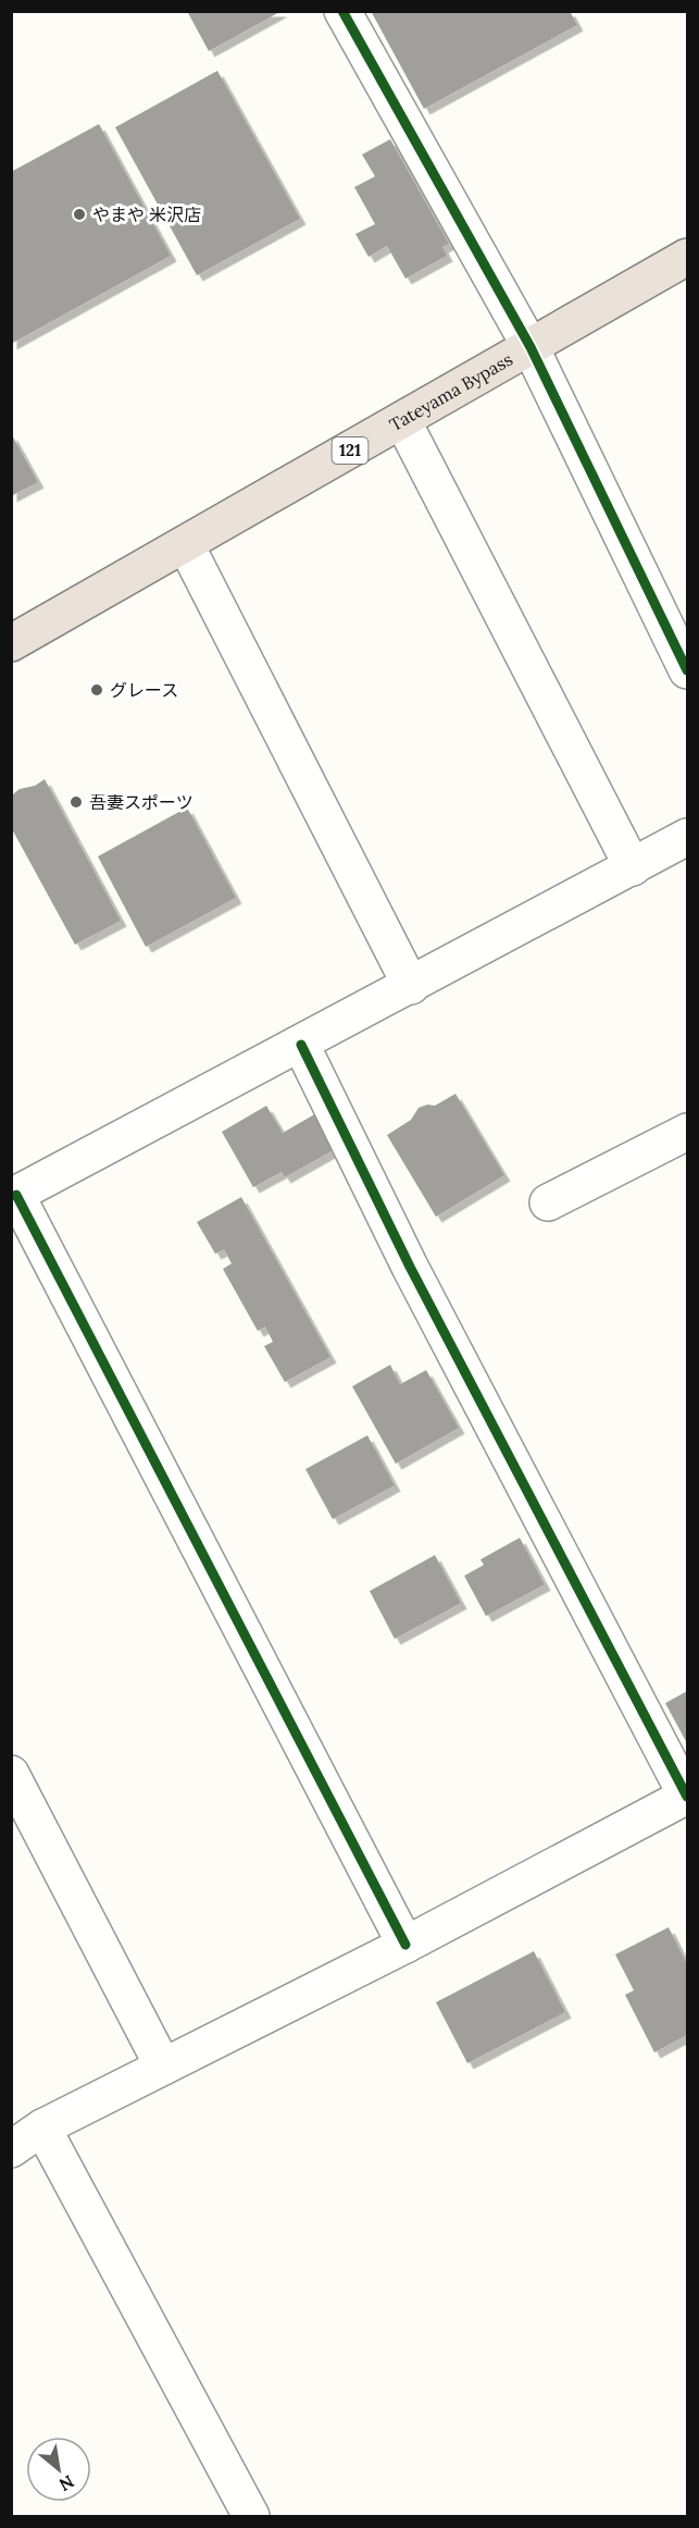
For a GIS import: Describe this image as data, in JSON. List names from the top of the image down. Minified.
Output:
{"streets":{"highway":["Tateyama Bypass","121"]},"places":["やまや 米沢店","グレース","吾妻スポーツ"],"north":"bottom right"}
